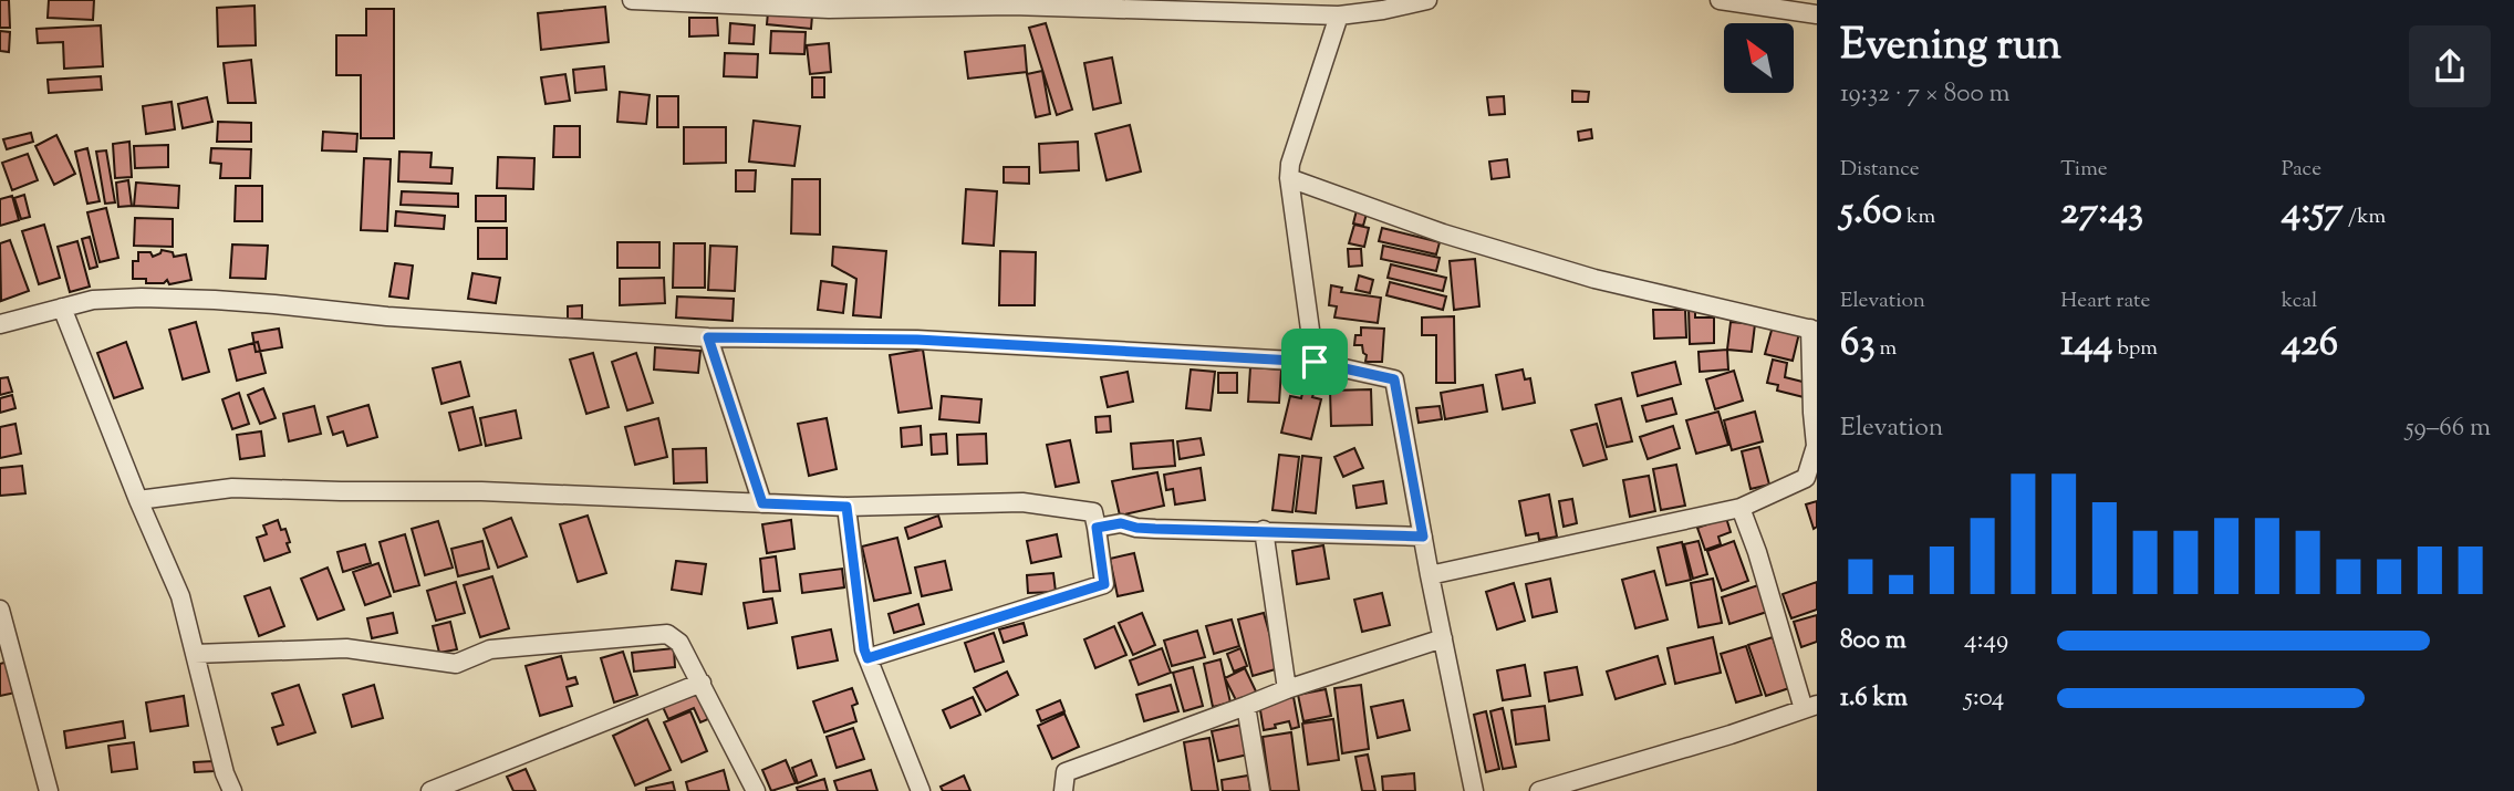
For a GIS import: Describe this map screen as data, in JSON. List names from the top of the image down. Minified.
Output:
{"north":"top left","page":{"heading":["Evening run","19:32 · 7 × 800 m"],"stats":[["Distance","5.60 km"],["Time","27:43"],["Pace","4:57 /km"],["Elevation","63 m"],["Heart rate","144 bpm"],["kcal","426"]],"chart":["Elevation","59–66 m"],"list":[{"name":"800 m","note":"4:49"},{"name":"1.6 km","note":"5:04"}]}}
